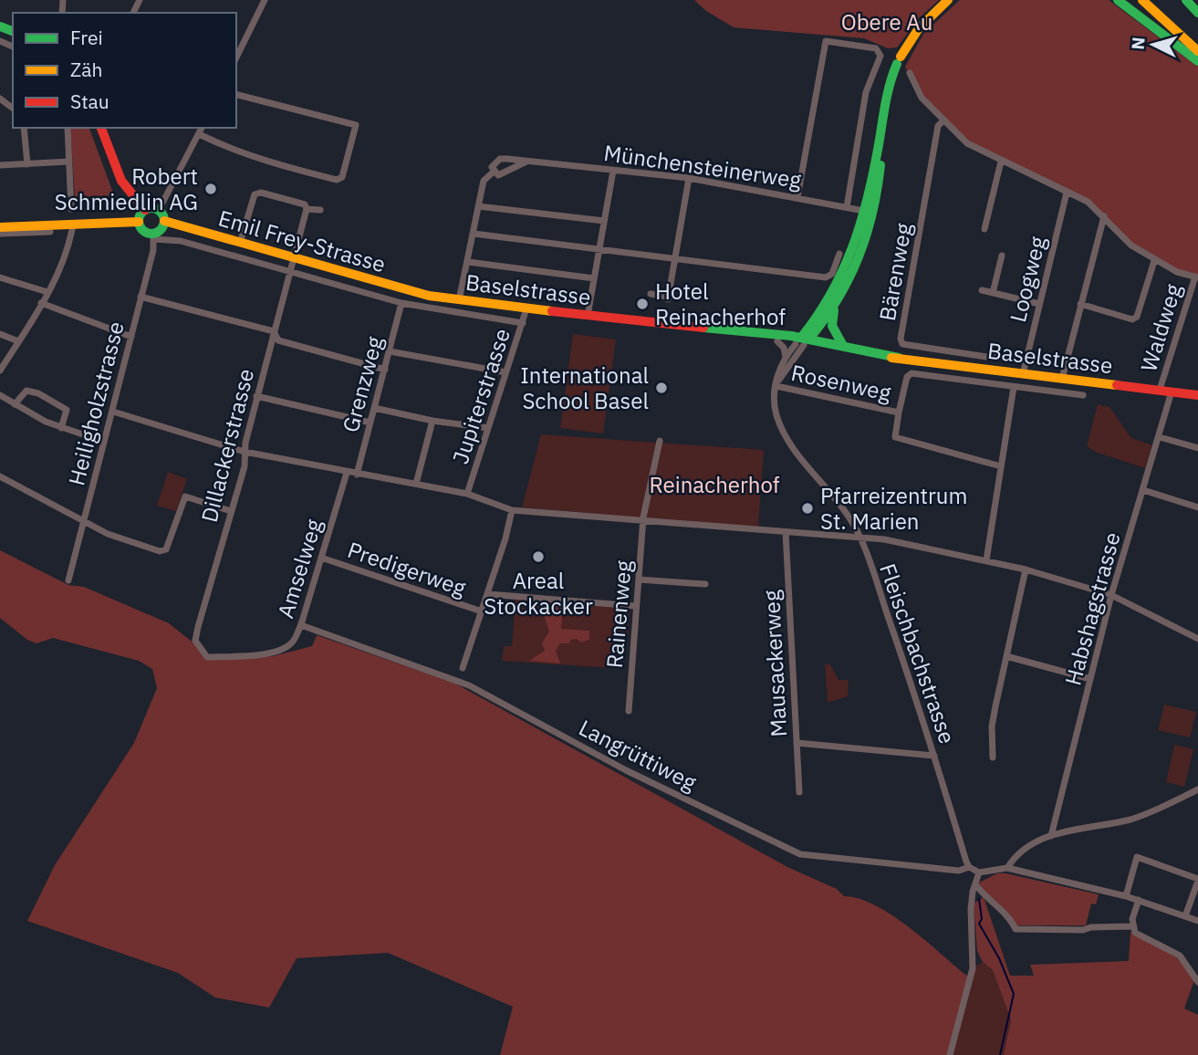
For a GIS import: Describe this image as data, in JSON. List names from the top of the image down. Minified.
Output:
{"streets":{"main road":["Emil Frey-Strasse","Baselstrasse"],"street":["Münchensteinerweg","Bärenweg","Loogweg","Waldweg","Rosenweg","Grenzweg","Jupiterstrasse","Heiligholzstrasse","Dillackerstrasse","Amselweg","Predigerweg","Habshagstrasse","Rainenweg","Fleischbachstrasse","Mausackerweg","Langrüttiweg"]},"crossings":[["Emil Frey-Strasse","Baselstrasse"],["Emil Frey-Strasse","Heiligholzstrasse"],["Emil Frey-Strasse","Dillackerstrasse"],["Bärenweg","Loogweg"],["Loogweg","Baselstrasse"],["Baselstrasse","Waldweg"],["Baselstrasse","Grenzweg"],["Baselstrasse","Jupiterstrasse"],["Baselstrasse","Heiligholzstrasse"],["Baselstrasse","Dillackerstrasse"],["Baselstrasse","Habshagstrasse"],["Baselstrasse","Fleischbachstrasse"],["Rosenweg","Fleischbachstrasse"],["Dillackerstrasse","Amselweg"],["Amselweg","Predigerweg"],["Amselweg","Langrüttiweg"],["Fleischbachstrasse","Langrüttiweg"]],"parks":["Obere Au","Reinacherhof"],"places":["Robert Schmiedlin AG","Hotel Reinacherhof","International School Basel","Pfarreizentrum St. Marien","Areal Stockacker"],"legend":["Frei","Zäh","Stau"],"north":"left"}
